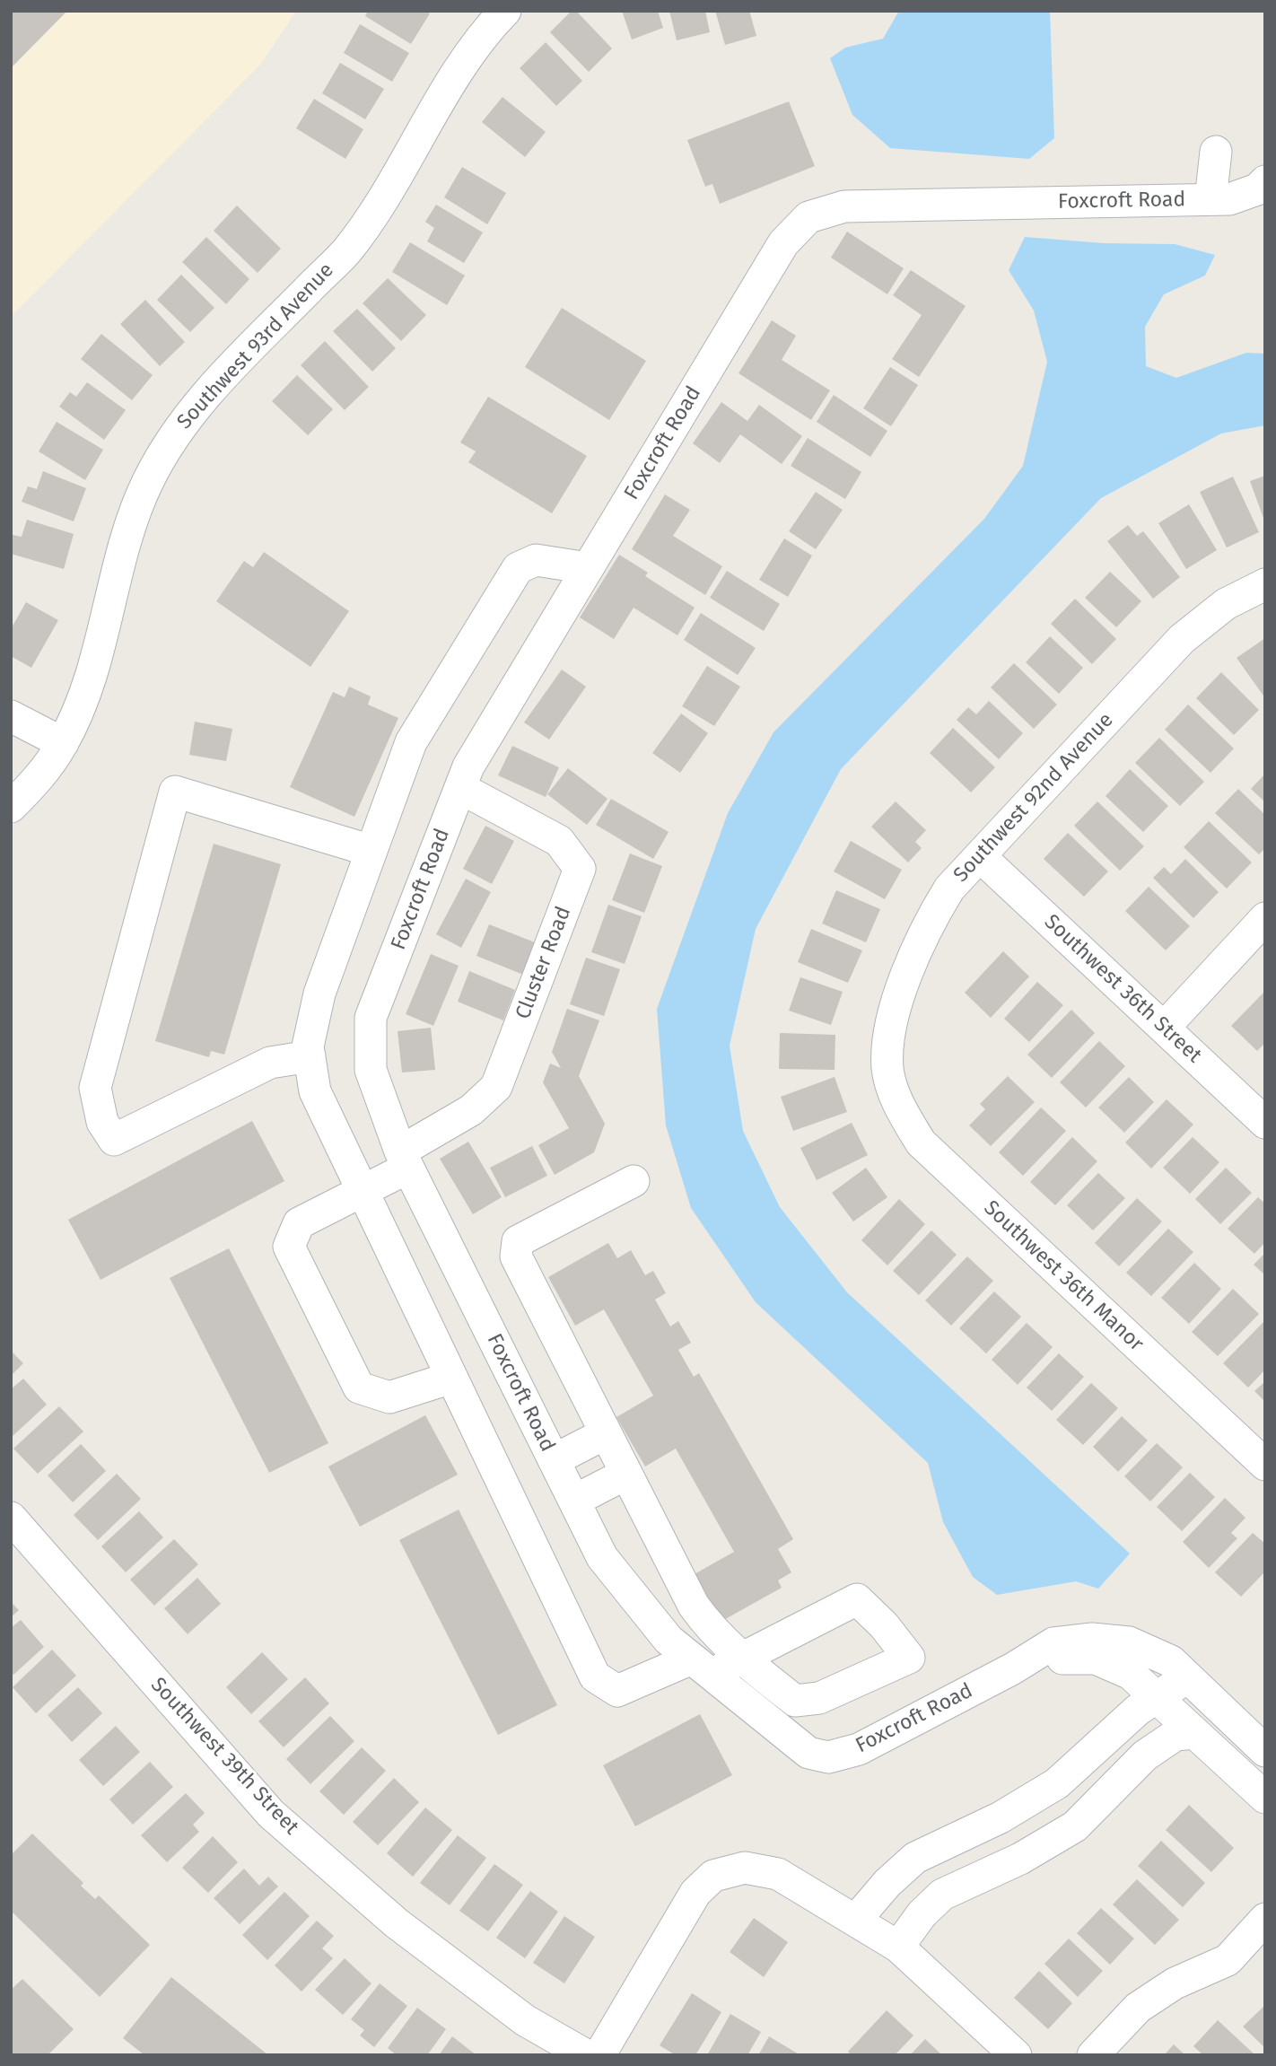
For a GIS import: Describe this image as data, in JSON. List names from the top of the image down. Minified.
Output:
{"streets":{"street":["Foxcroft Road","Southwest 93rd Avenue","Southwest 92nd Avenue","Cluster Road","Southwest 36th Street","Southwest 36th Manor","Southwest 39th Street"]},"crossings":[["Foxcroft Road","Cluster Road"],["Southwest 92nd Avenue","Southwest 36th Street"],["Southwest 92nd Avenue","Southwest 36th Manor"]]}
